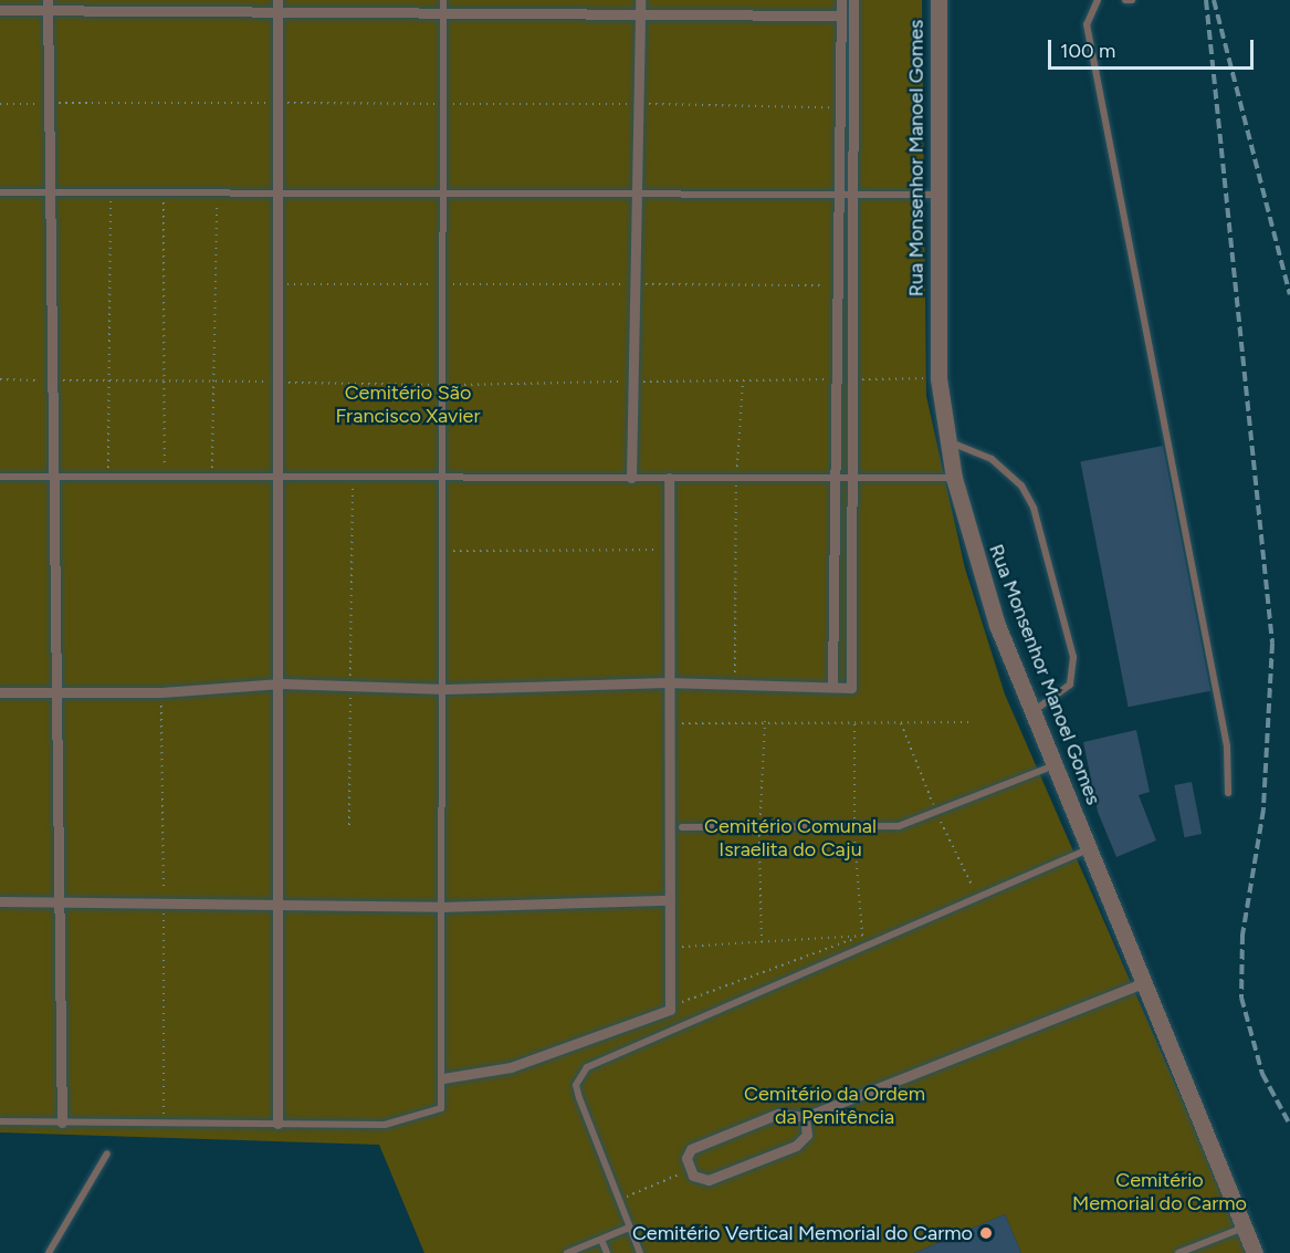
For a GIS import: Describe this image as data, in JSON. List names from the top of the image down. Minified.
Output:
{"streets":{"street":["Rua Monsenhor Manoel Gomes"]},"parks":["Cemitério São Francisco Xavier","Cemitério Comunal Israelita do Caju","Cemitério da Ordem da Penitência","Cemitério Memorial do Carmo"],"places":["Cemitério Vertical Memorial do Carmo"],"scale_bar":"100 m"}
